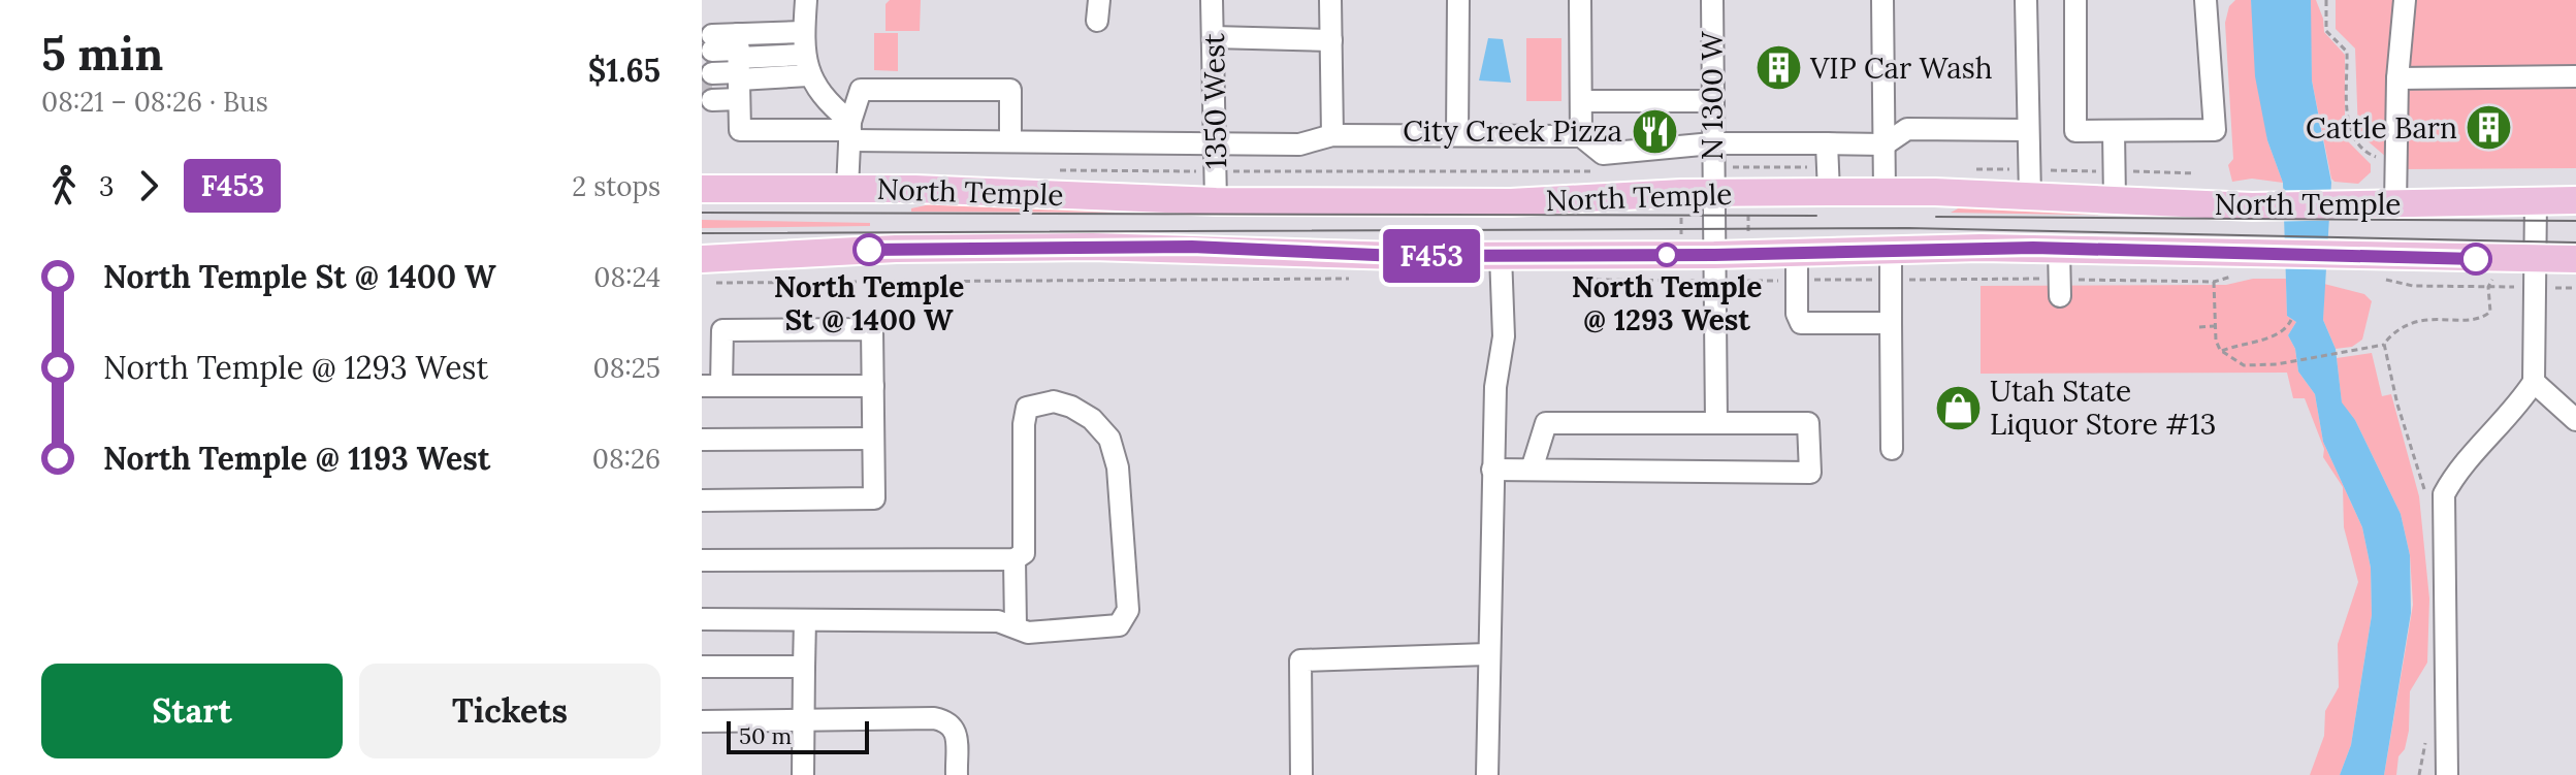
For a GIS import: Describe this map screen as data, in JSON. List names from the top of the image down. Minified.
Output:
{"streets":{"main road":["North Temple"],"street":["N 1300 W","1350 West"]},"crossings":[["N 1300 W","North Temple"],["1350 West","North Temple"]],"places":{"building":["VIP Car Wash","Cattle Barn"],"restaurant":["City Creek Pizza"],"other":["North Temple St @ 1400 W","North Temple @ 1293 West"],"shop":["Utah State Liquor Store #13"]},"lines":["bus line F453"],"scale_bar":"50 m","page":{"heading":["5 min","08:21 – 08:26 · Bus","$1.65"],"on_map":"F453","legs":["3","F453","2 stops"],"list":[{"name":"North Temple St @ 1400 W","value":"08:24"},{"name":"North Temple @ 1293 West","value":"08:25"},{"name":"North Temple @ 1193 West","value":"08:26"}],"buttons":["Start","Tickets"],"scale":"50 m"}}
